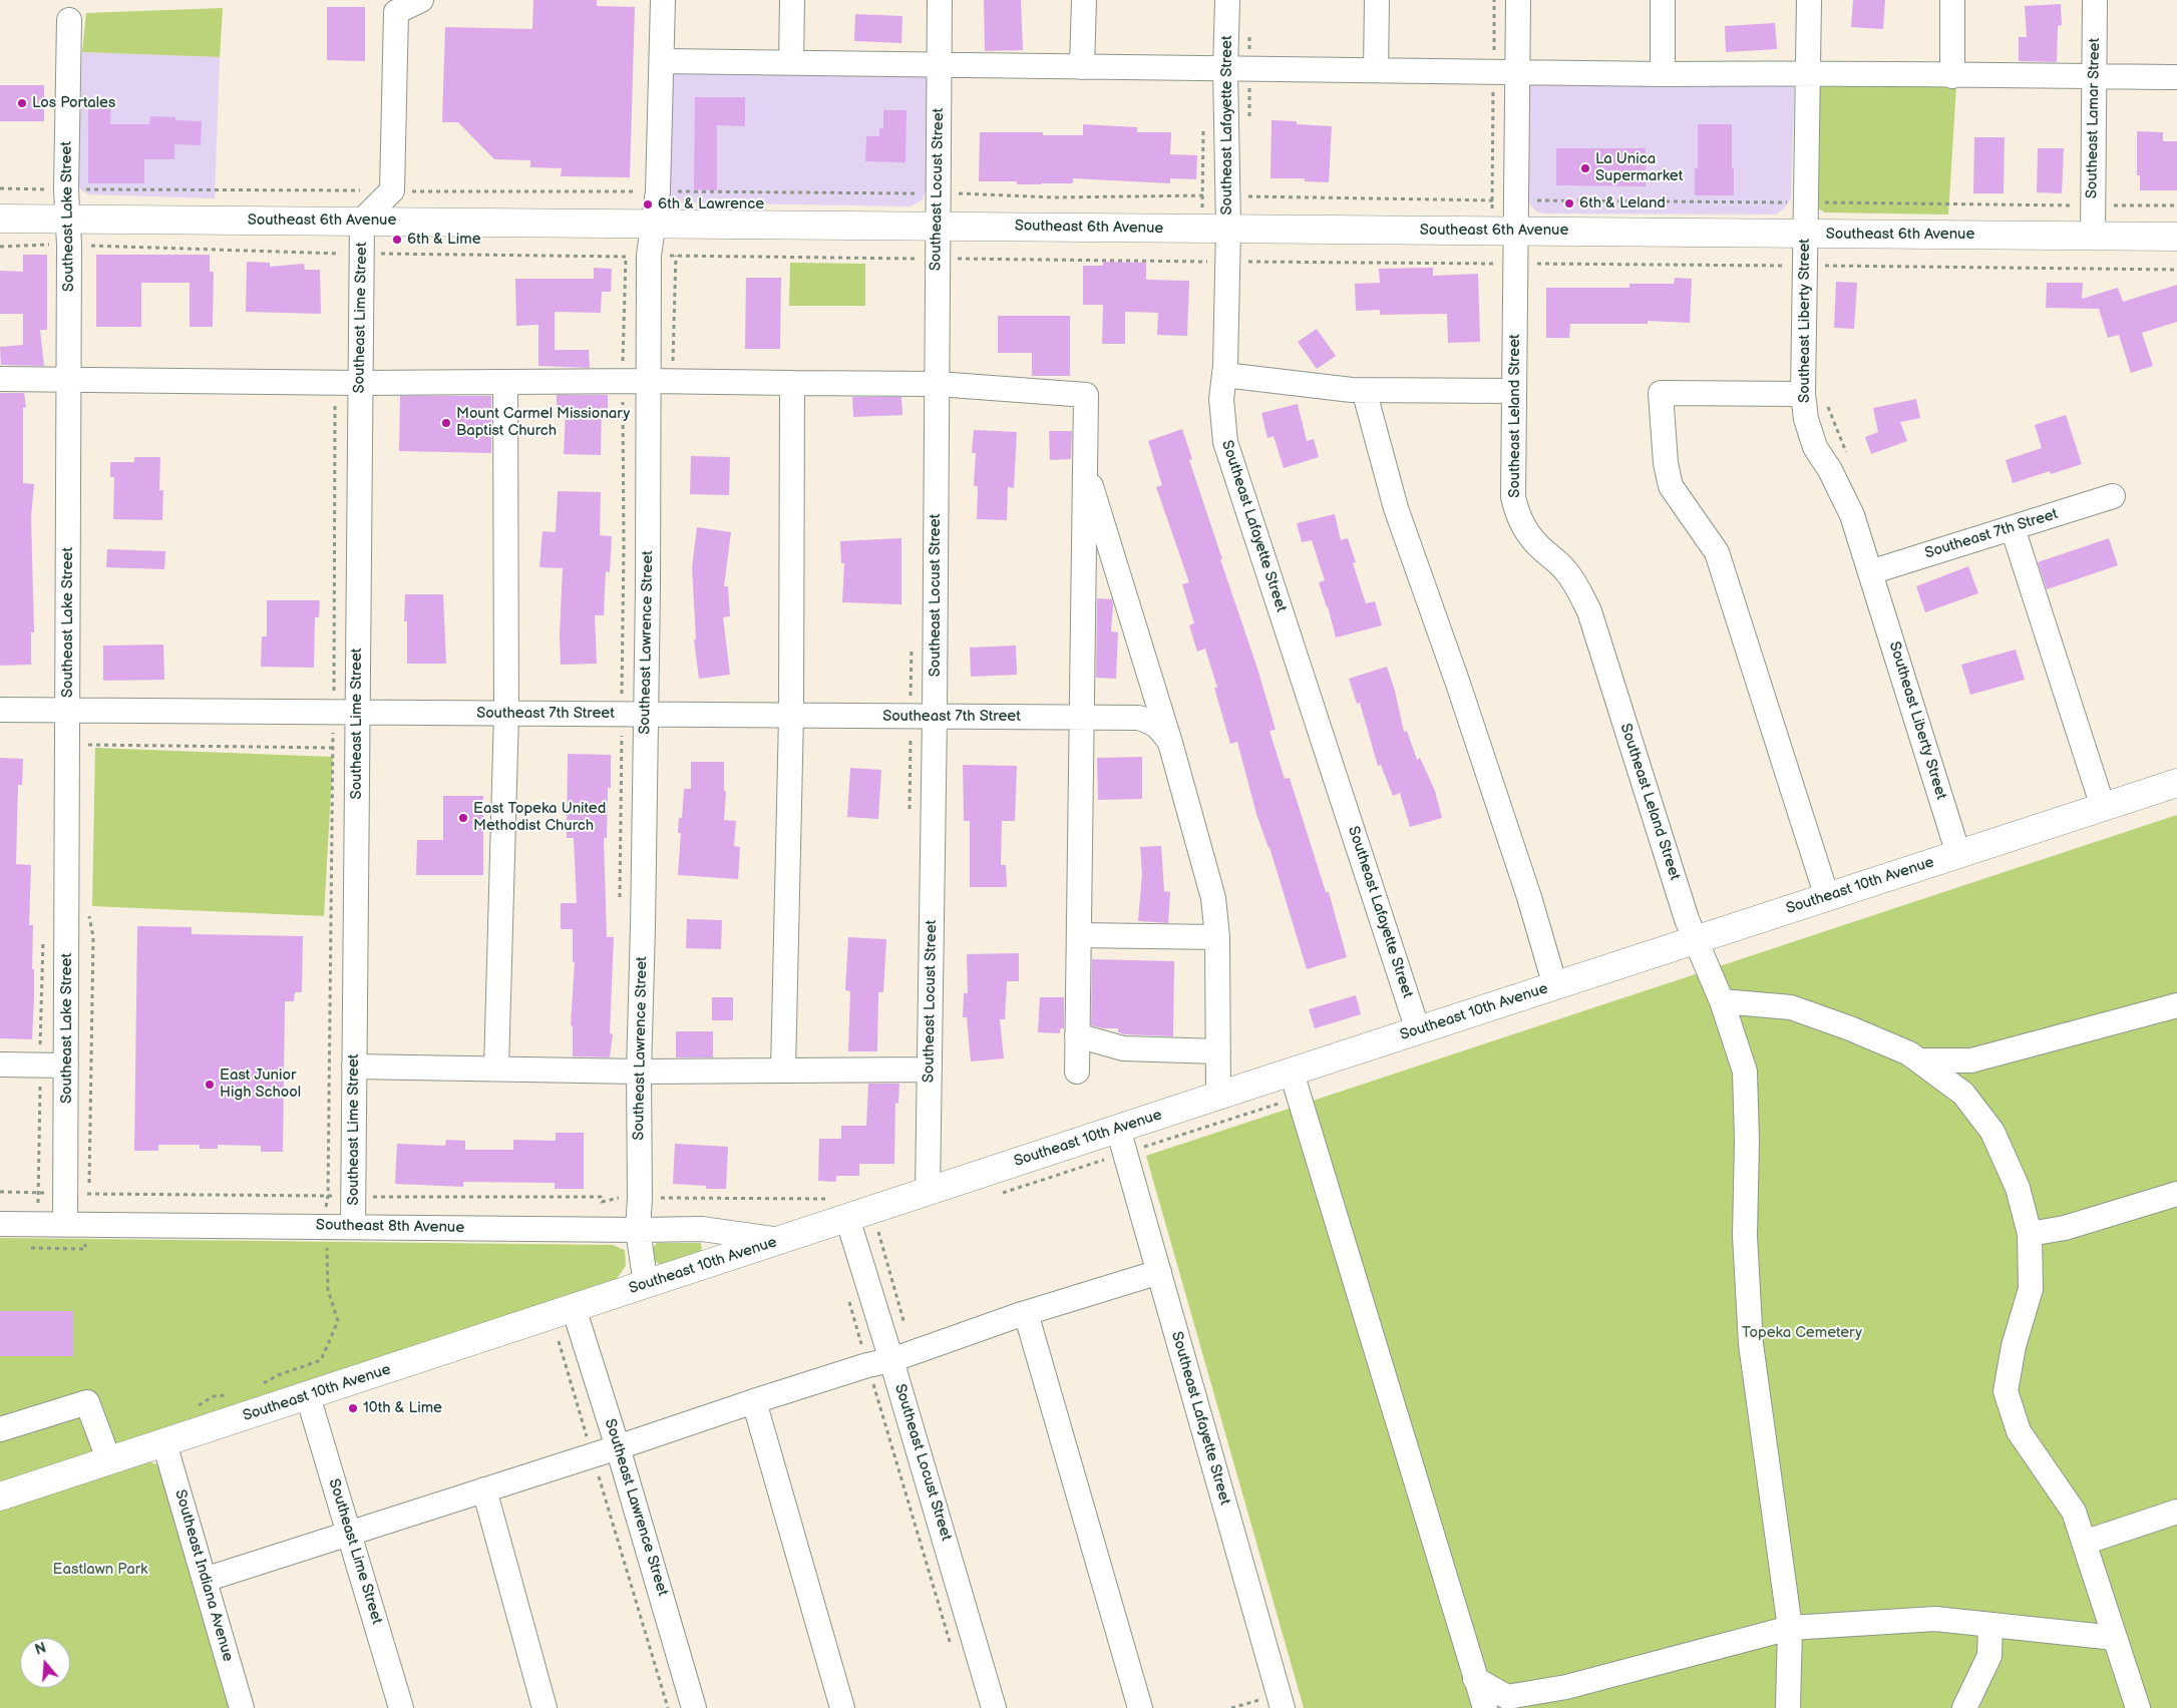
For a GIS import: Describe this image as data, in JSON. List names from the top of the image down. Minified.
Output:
{"streets":{"main road":["Southeast 6th Avenue","Southeast 10th Avenue"],"street":["Southeast Lamar Street","Southeast Lafayette Street","Southeast Locust Street","Southeast Lake Street","Southeast Lime Street","Southeast Liberty Street","Southeast Leland Street","Southeast 7th Street","Southeast Lawrence Street","Southeast 8th Avenue","Southeast Indiana Avenue"]},"crossings":[["Southeast Lamar Street","Southeast 6th Avenue"],["Southeast Lafayette Street","Southeast 6th Avenue"],["Southeast Lafayette Street","Southeast 10th Avenue"],["Southeast Locust Street","Southeast 6th Avenue"],["Southeast Locust Street","Southeast 7th Street"],["Southeast Locust Street","Southeast 10th Avenue"],["Southeast Lake Street","Southeast 6th Avenue"],["Southeast Lake Street","Southeast 7th Street"],["Southeast Lake Street","Southeast 8th Avenue"],["Southeast 6th Avenue","Southeast Lime Street"],["Southeast 6th Avenue","Southeast Liberty Street"],["Southeast 6th Avenue","Southeast Leland Street"],["Southeast 6th Avenue","Southeast Lawrence Street"],["Southeast Lime Street","Southeast 7th Street"],["Southeast Lime Street","Southeast 10th Avenue"],["Southeast Lime Street","Southeast 8th Avenue"],["Southeast Liberty Street","Southeast 7th Street"],["Southeast Liberty Street","Southeast 10th Avenue"],["Southeast Leland Street","Southeast 10th Avenue"],["Southeast 7th Street","Southeast Lawrence Street"],["Southeast Lawrence Street","Southeast 10th Avenue"],["Southeast Lawrence Street","Southeast 8th Avenue"],["Southeast 10th Avenue","Southeast 8th Avenue"],["Southeast 10th Avenue","Southeast Indiana Avenue"]],"parks":["Topeka Cemetery","Eastlawn Park"],"places":["Los Portales","La Unica Supermarket","6th & Leland","6th & Lawrence","6th & Lime","Mount Carmel Missionary Baptist Church","East Topeka United Methodist Church","East Junior High School","10th & Lime"],"north":"top"}
